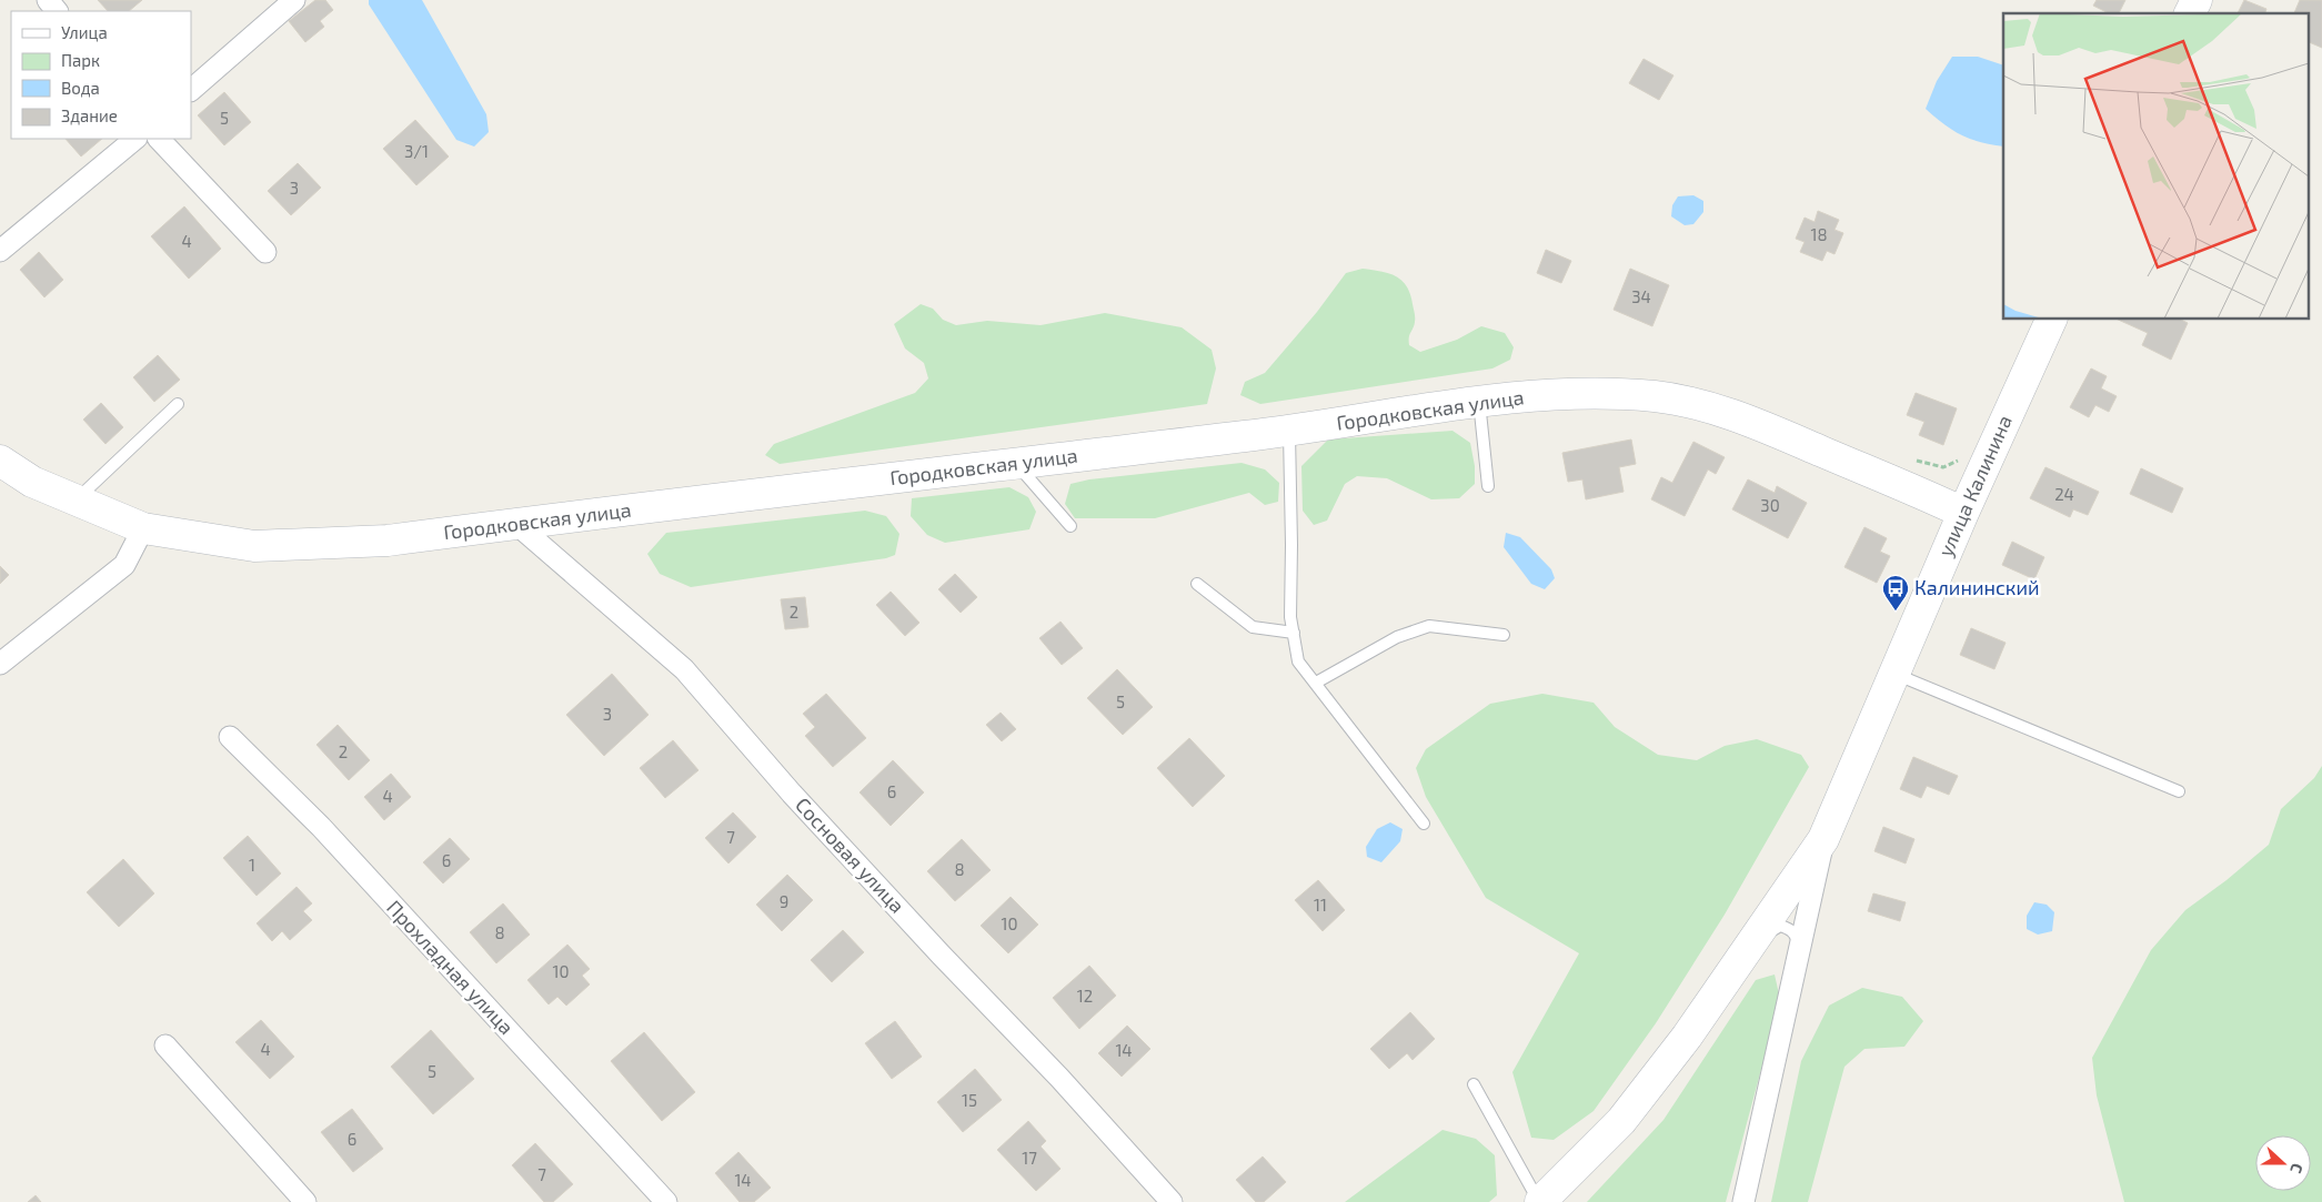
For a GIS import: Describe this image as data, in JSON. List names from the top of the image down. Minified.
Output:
{"streets":{"main road":["Городковская улица","улица Калинина"],"street":["Сосновая улица","Прохладная улица"]},"crossings":[["Городковская улица","улица Калинина"],["Городковская улица","Сосновая улица"]],"places":{"bus stop":["Калининский"]},"house_numbers":["5","3/1","3","18","4","34","24","30","2","5","3","2","6","4","7","6","1","8","9","11","10","8","10","12","4","14","5","15","6","17","7","14"],"legend":["Улица","Парк","Вода","Здание"],"north":"right"}
